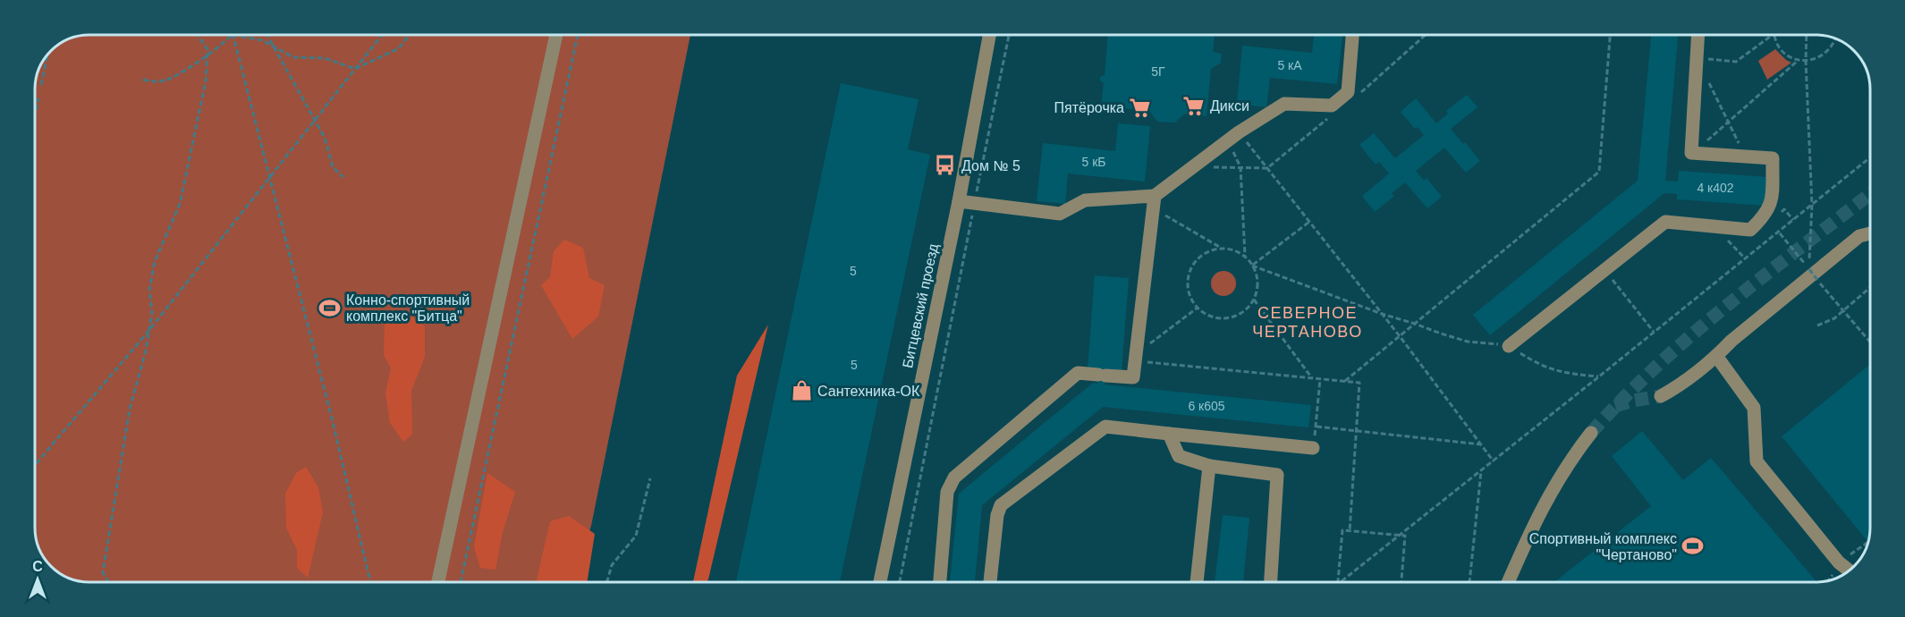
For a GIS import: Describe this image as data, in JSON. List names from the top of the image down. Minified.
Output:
{"streets":{"street":["Битцевский проезд"]},"districts":["СЕВЕРНОЕ ЧЕРТАНОВО"],"places":{"supermarket":["Дикси","Пятёрочка"],"bus stop":["Дом № 5"],"sports":["Конно-спортивный комплекс \"Битца\"","Спортивный комплекс \"Чертаново\""],"shop":["Сантехника-ОК"]},"house_numbers":["5 кА","5Г","5 кБ","4 к402","5","5","6 к605"],"north":"top"}
